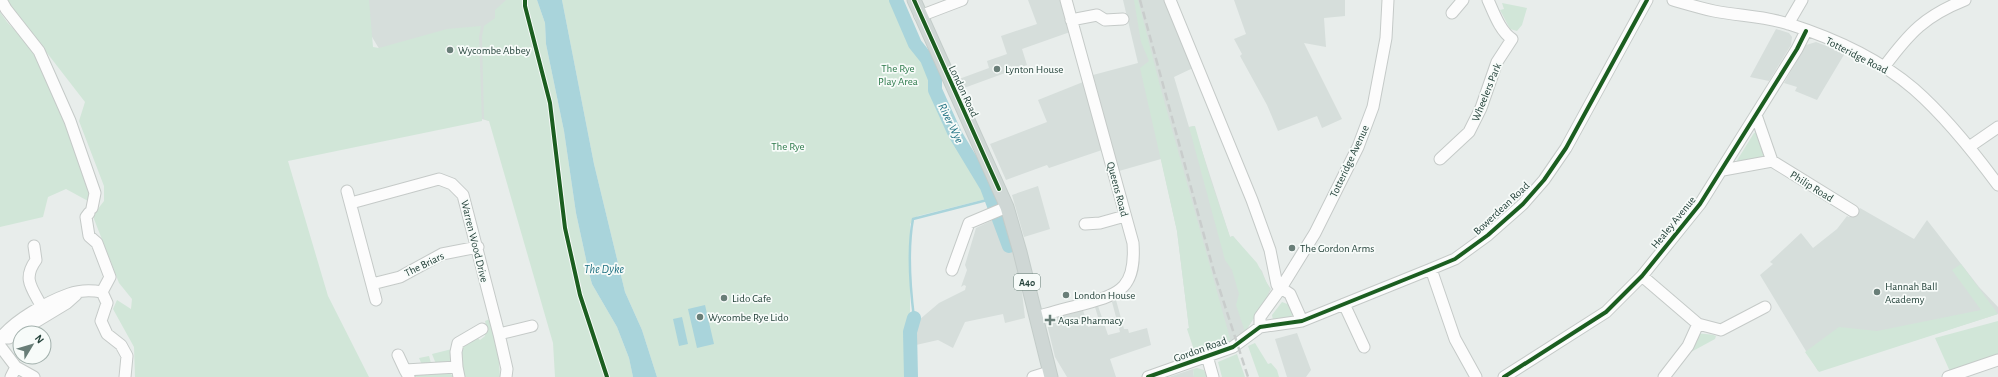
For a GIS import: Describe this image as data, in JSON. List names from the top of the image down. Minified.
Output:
{"streets":{"main road":["London Road","A40"],"street":["Totteridge Road","Wheelers Park","Totteridge Avenue","Philip Road","Queens Road","Bowerdean Road","Healey Avenue","Warren Wood Drive","The Briars","Gordon Road"]},"crossings":[["Totteridge Road","Healey Avenue"],["London Road","Queens Road"],["Bowerdean Road","Gordon Road"],["Warren Wood Drive","The Briars"]],"water":["River Wye","The Dyke"],"parks":["The Rye Play Area","The Rye"],"places":{"other":["Wycombe Abbey","Lynton House","The Gordon Arms","Hannah Ball Academy","London House","Lido Cafe","Wycombe Rye Lido"],"health":["Aqsa Pharmacy"]},"north":"top right"}
